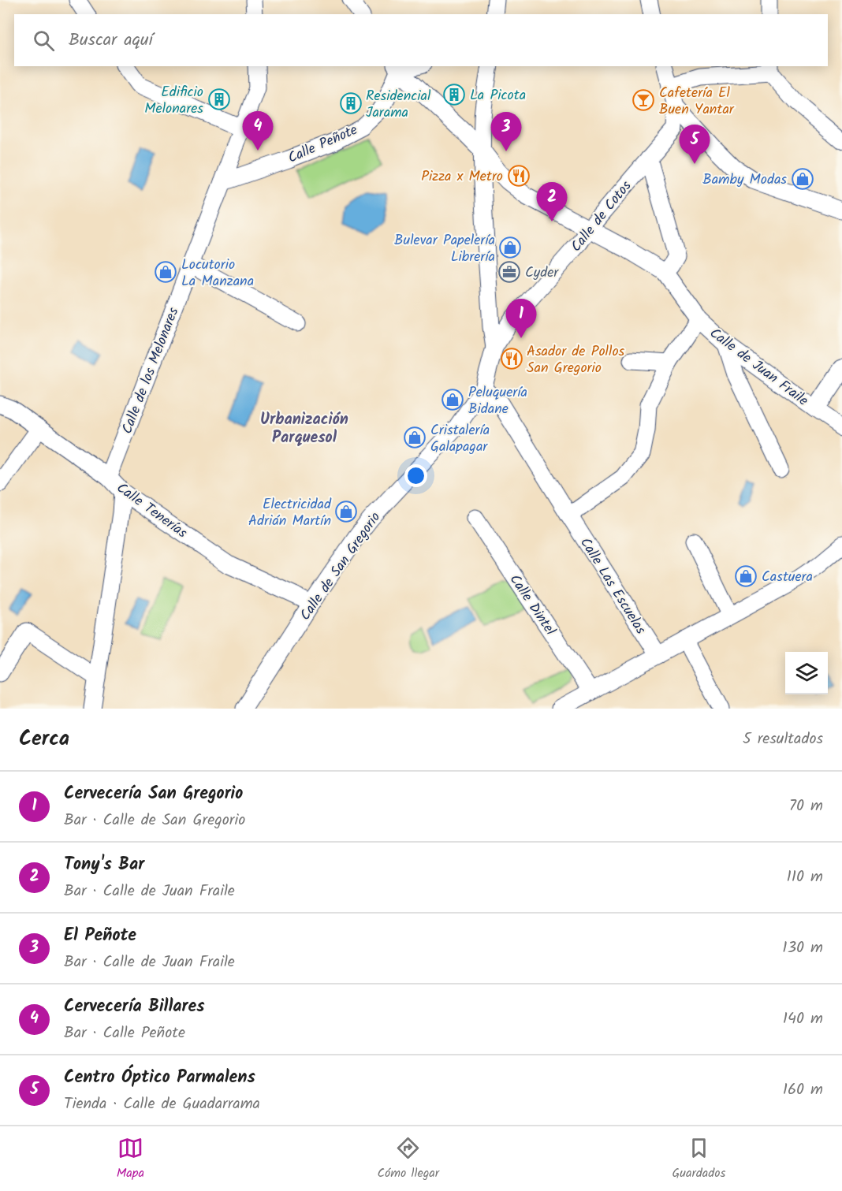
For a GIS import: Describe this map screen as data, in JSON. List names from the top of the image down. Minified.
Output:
{"streets":{"street":["Calle Peñote","Calle de Cotos","Calle de Juan Fraile","Calle de los Melonares","Calle Tenerías","Calle de San Gregorio","Calle Las Escuelas","Calle Dintel"]},"crossings":[["Calle Peñote","Calle de Juan Fraile"],["Calle Peñote","Calle de los Melonares"],["Calle de Cotos","Calle de Juan Fraile"],["Calle de Cotos","Calle de San Gregorio"],["Calle de Juan Fraile","Calle de San Gregorio"],["Calle de los Melonares","Calle Tenerías"],["Calle Tenerías","Calle de San Gregorio"]],"districts":["Urbanización Parquesol"],"places":{"building":["La Picota","Edificio Melonares","Residencial Jarama"],"bar":["Cafetería El Buen Yantar"],"restaurant":["Pizza x Metro","Asador de Pollos San Gregorio"],"shop":["Bamby Modas","Bulevar Papelería Librería","Locutorio La Manzana","Peluquería Bidane","Cristalería Galapagar","Electricidad Adrián Martín","Castuera"],"office":["Cyder"]},"page":{"search":"Buscar aquí","pins":["4","3","5","2","1"],"heading":["Cerca","5 resultados"],"list":[{"mark":"1","name":"Cervecería San Gregorio","note":"Bar · Calle de San Gregorio","value":"70 m"},{"mark":"2","name":"Tony's Bar","note":"Bar · Calle de Juan Fraile","value":"110 m"},{"mark":"3","name":"El Peñote","note":"Bar · Calle de Juan Fraile","value":"130 m"},{"mark":"4","name":"Cervecería Billares","note":"Bar · Calle Peñote","value":"140 m"},{"mark":"5","name":"Centro Óptico Parmalens","note":"Tienda · Calle de Guadarrama","value":"160 m"}],"nav":["Mapa","Cómo llegar","Guardados"]}}
